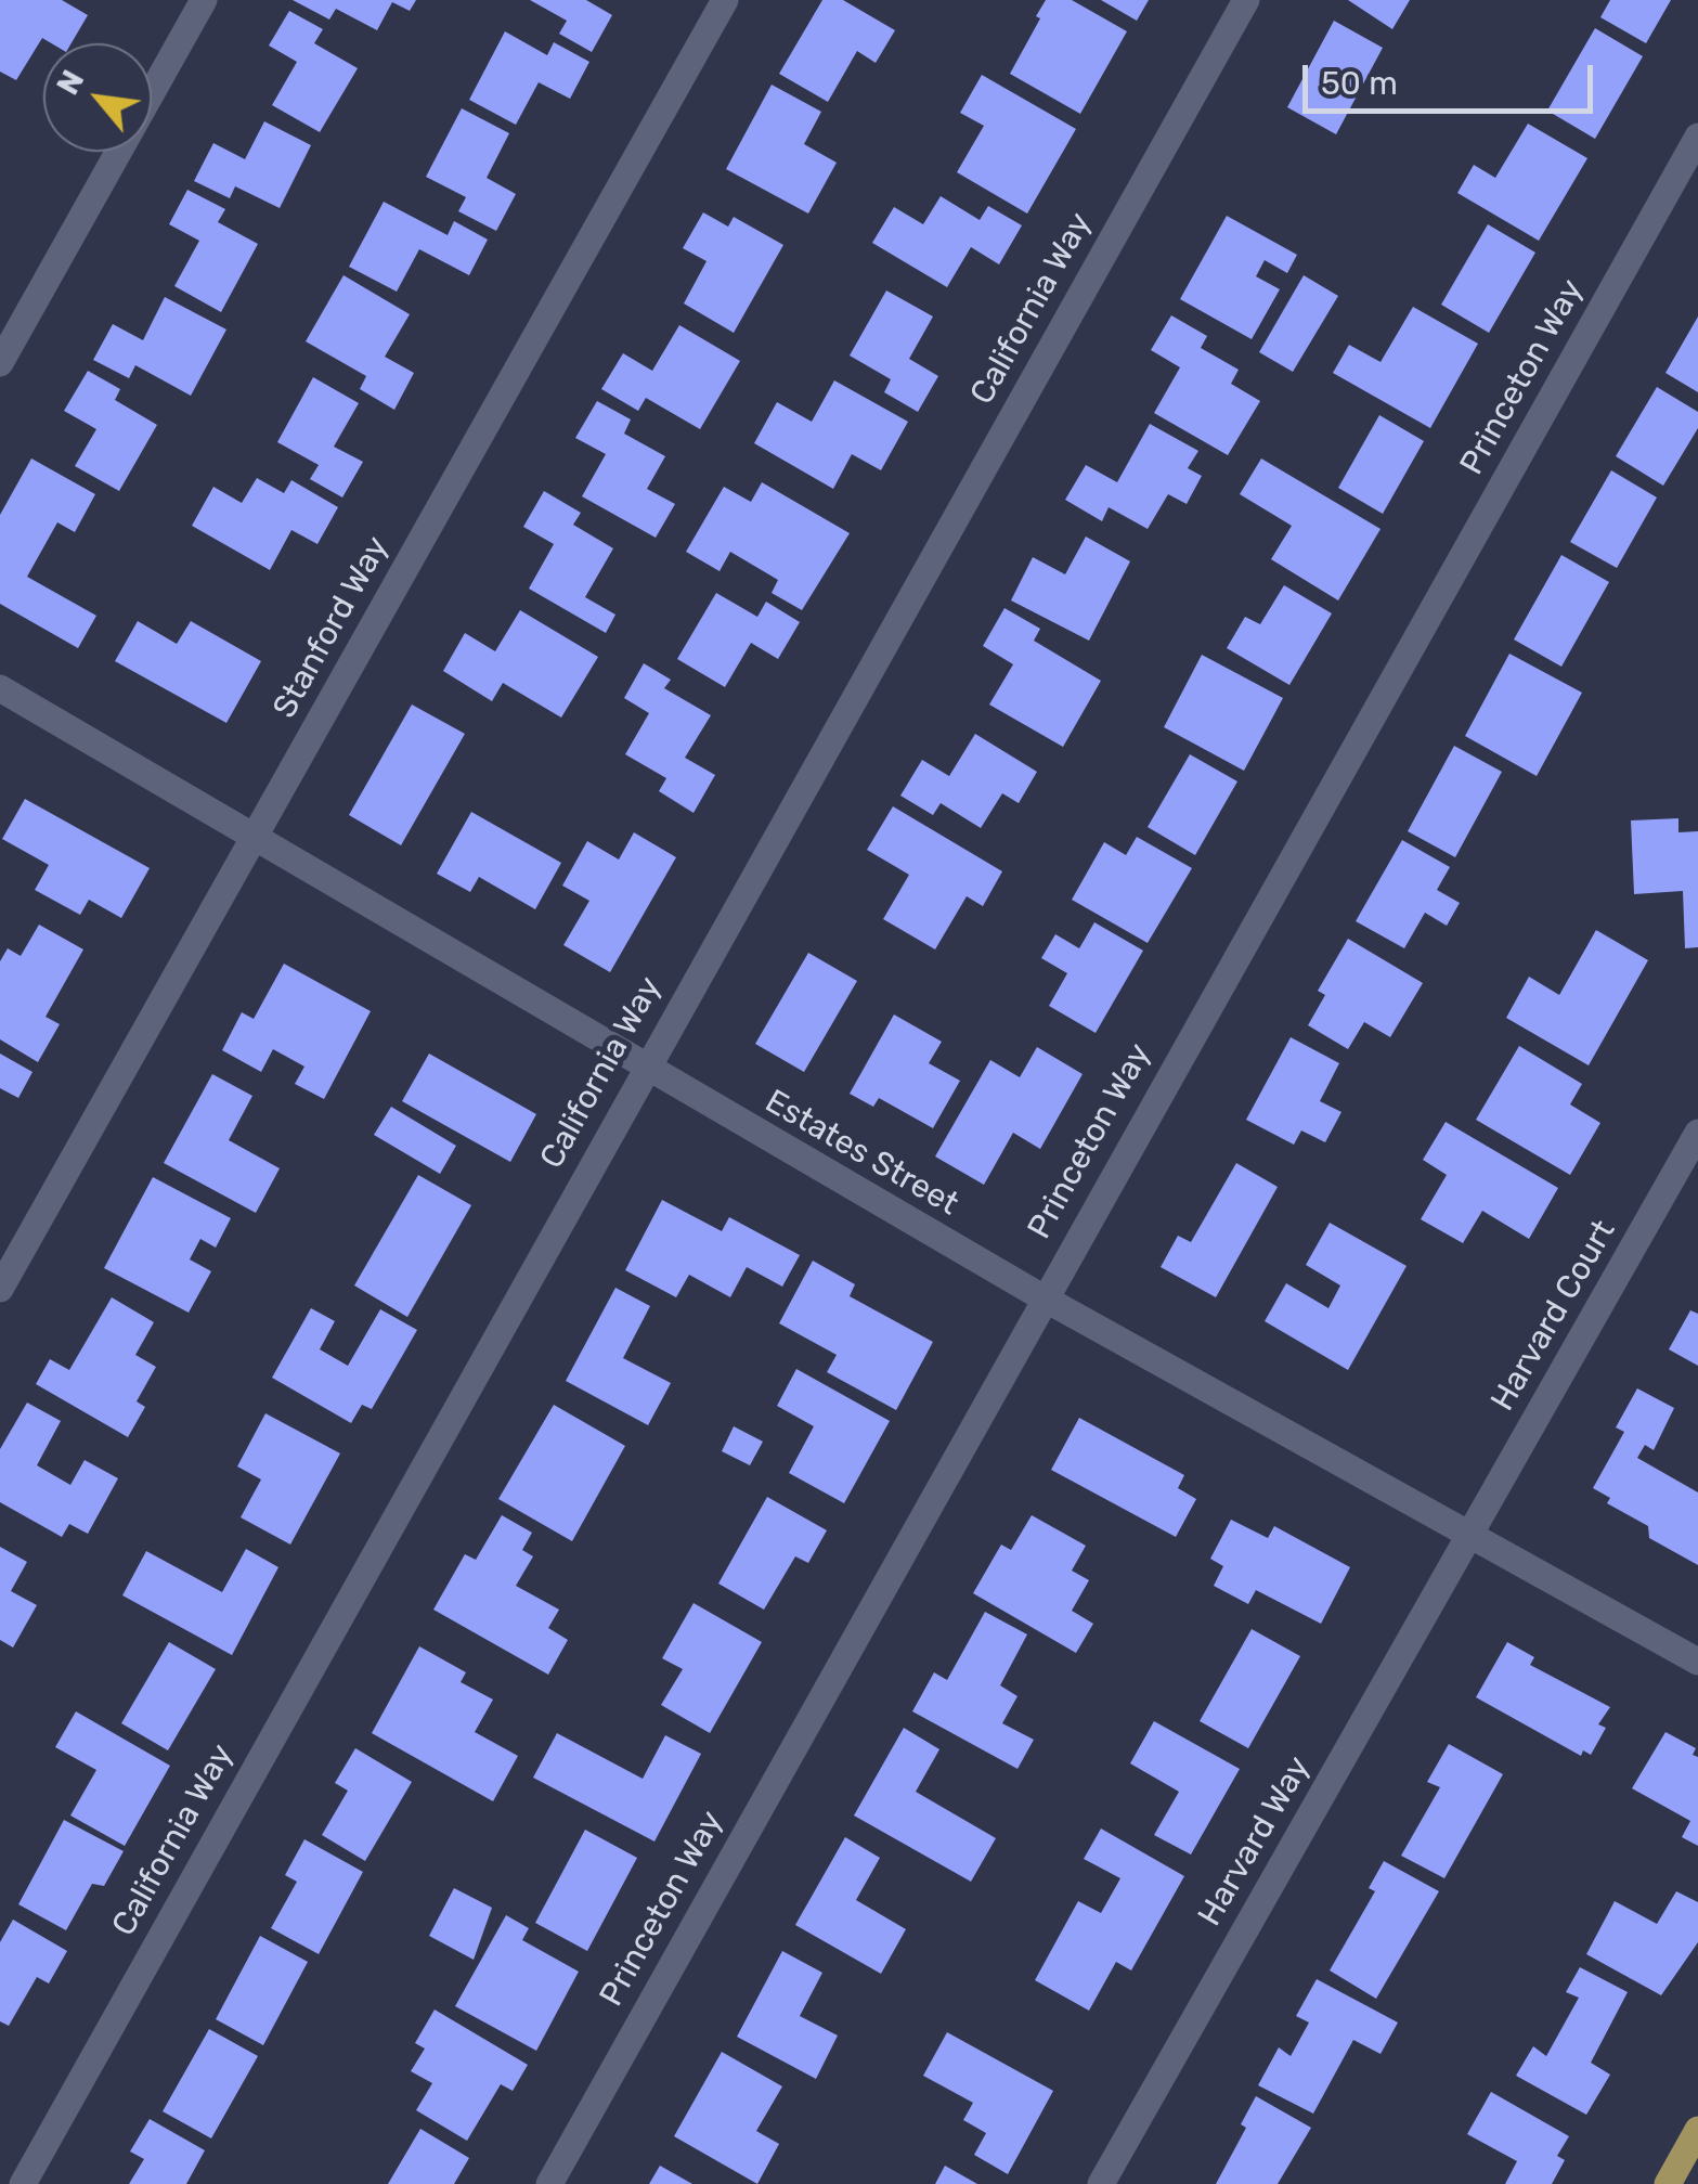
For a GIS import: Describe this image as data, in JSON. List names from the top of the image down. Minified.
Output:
{"streets":{"street":["California Way","Princeton Way","Stanford Way","Estates Street","Harvard Court","Harvard Way"]},"crossings":[["California Way","Estates Street"],["Princeton Way","Estates Street"],["Stanford Way","Estates Street"],["Estates Street","Harvard Court"],["Estates Street","Harvard Way"],["Harvard Court","Harvard Way"]],"scale_bar":"50 m","north":"top left"}
